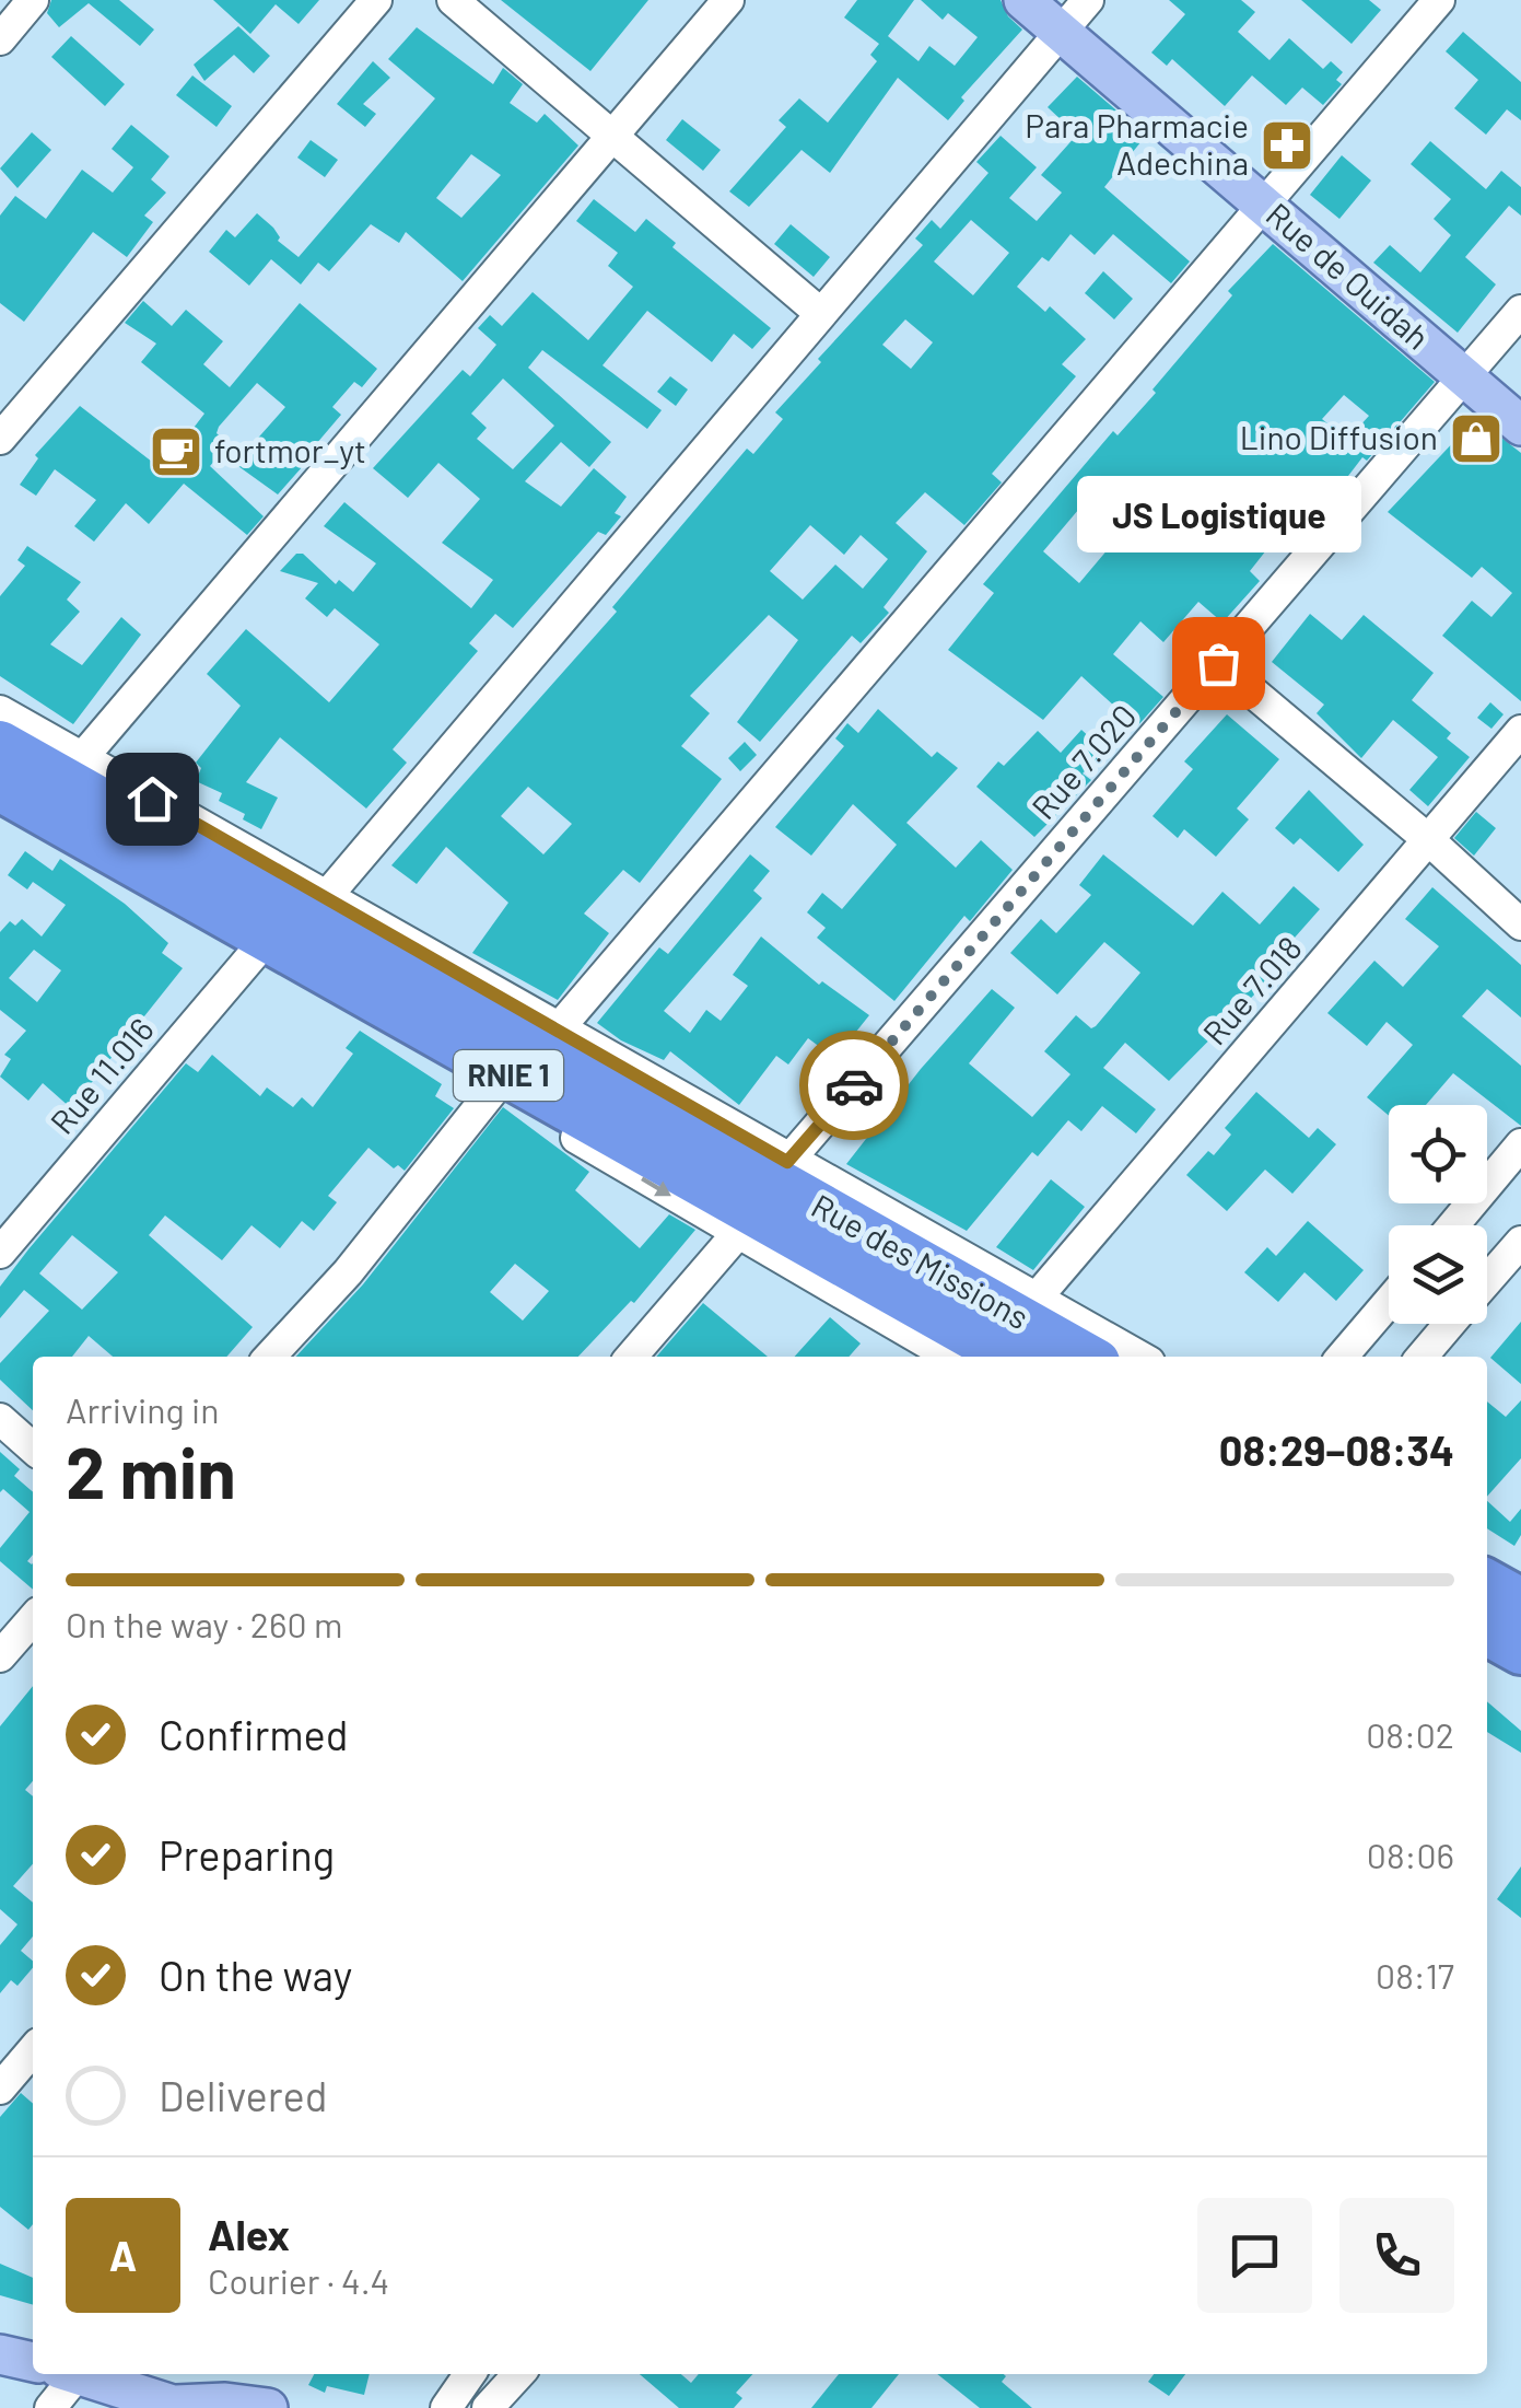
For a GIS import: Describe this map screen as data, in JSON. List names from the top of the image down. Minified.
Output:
{"streets":{"highway":["RNIE 1","Rue des Missions"],"main road":["Rue de Ouidah"],"street":["Rue 7.020","Rue 7.018","Rue 11.016"]},"crossings":[["Rue de Ouidah","Rue 7.020"]],"places":{"pharmacy":["Para Pharmacie Adechina"],"shop":["Lino Diffusion"],"cafe":["fortmor_yt"],"other":["JS Logistique"]},"page":{"bubble":"JS Logistique","heading":["2 min","Arriving in","08:29–08:34"],"panel":["Alex","Courier · 4.4"],"bar":"On the way · 260 m","list":[["Confirmed","08:02"],["Preparing","08:06"],["On the way","08:17"],"Delivered"],"round":"A"}}
